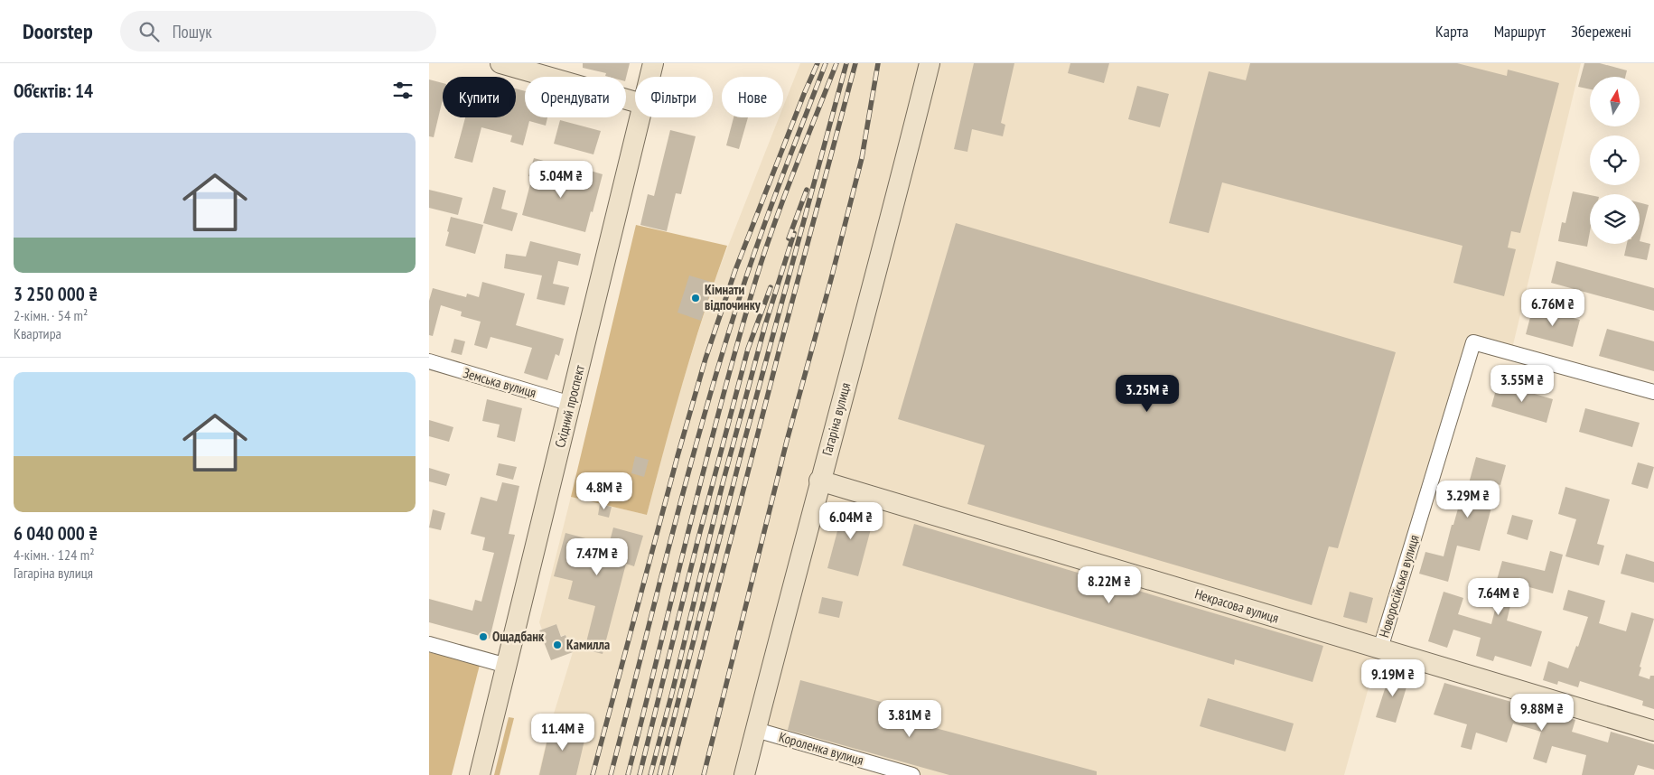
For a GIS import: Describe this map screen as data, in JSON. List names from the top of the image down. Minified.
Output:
{"streets":{"street":["Земська вулиця","Східний проспект","Гагаріна вулиця","Новоросійська вулиця","Некрасова вулиця","Короленка вулиця"]},"crossings":[["Земська вулиця","Східний проспект"],["Гагаріна вулиця","Некрасова вулиця"],["Гагаріна вулиця","Короленка вулиця"],["Новоросійська вулиця","Некрасова вулиця"]],"places":["Кімнати відпочинку","Ощадбанк","Камилла"],"north":"top","page":{"header":"Doorstep","search":"Пошук","nav":["Карта","Маршрут","Збережені"],"heading":"Об’єктів: 14","chip":["Купити","Орендувати","Фільтри","Нове"],"list":[{"name":"3 250 000 ₴","note":"2-кімн. · 54 m² · Квартира"},{"name":"6 040 000 ₴","note":"4-кімн. · 124 m² · Гагаріна вулиця"}],"price":["5.04M ₴","6.76M ₴","3.55M ₴","3.25M ₴","4.8M ₴","3.29M ₴","6.04M ₴","7.47M ₴","8.22M ₴","7.64M ₴","9.19M ₴","9.88M ₴","3.81M ₴","11.4M ₴"]}}
